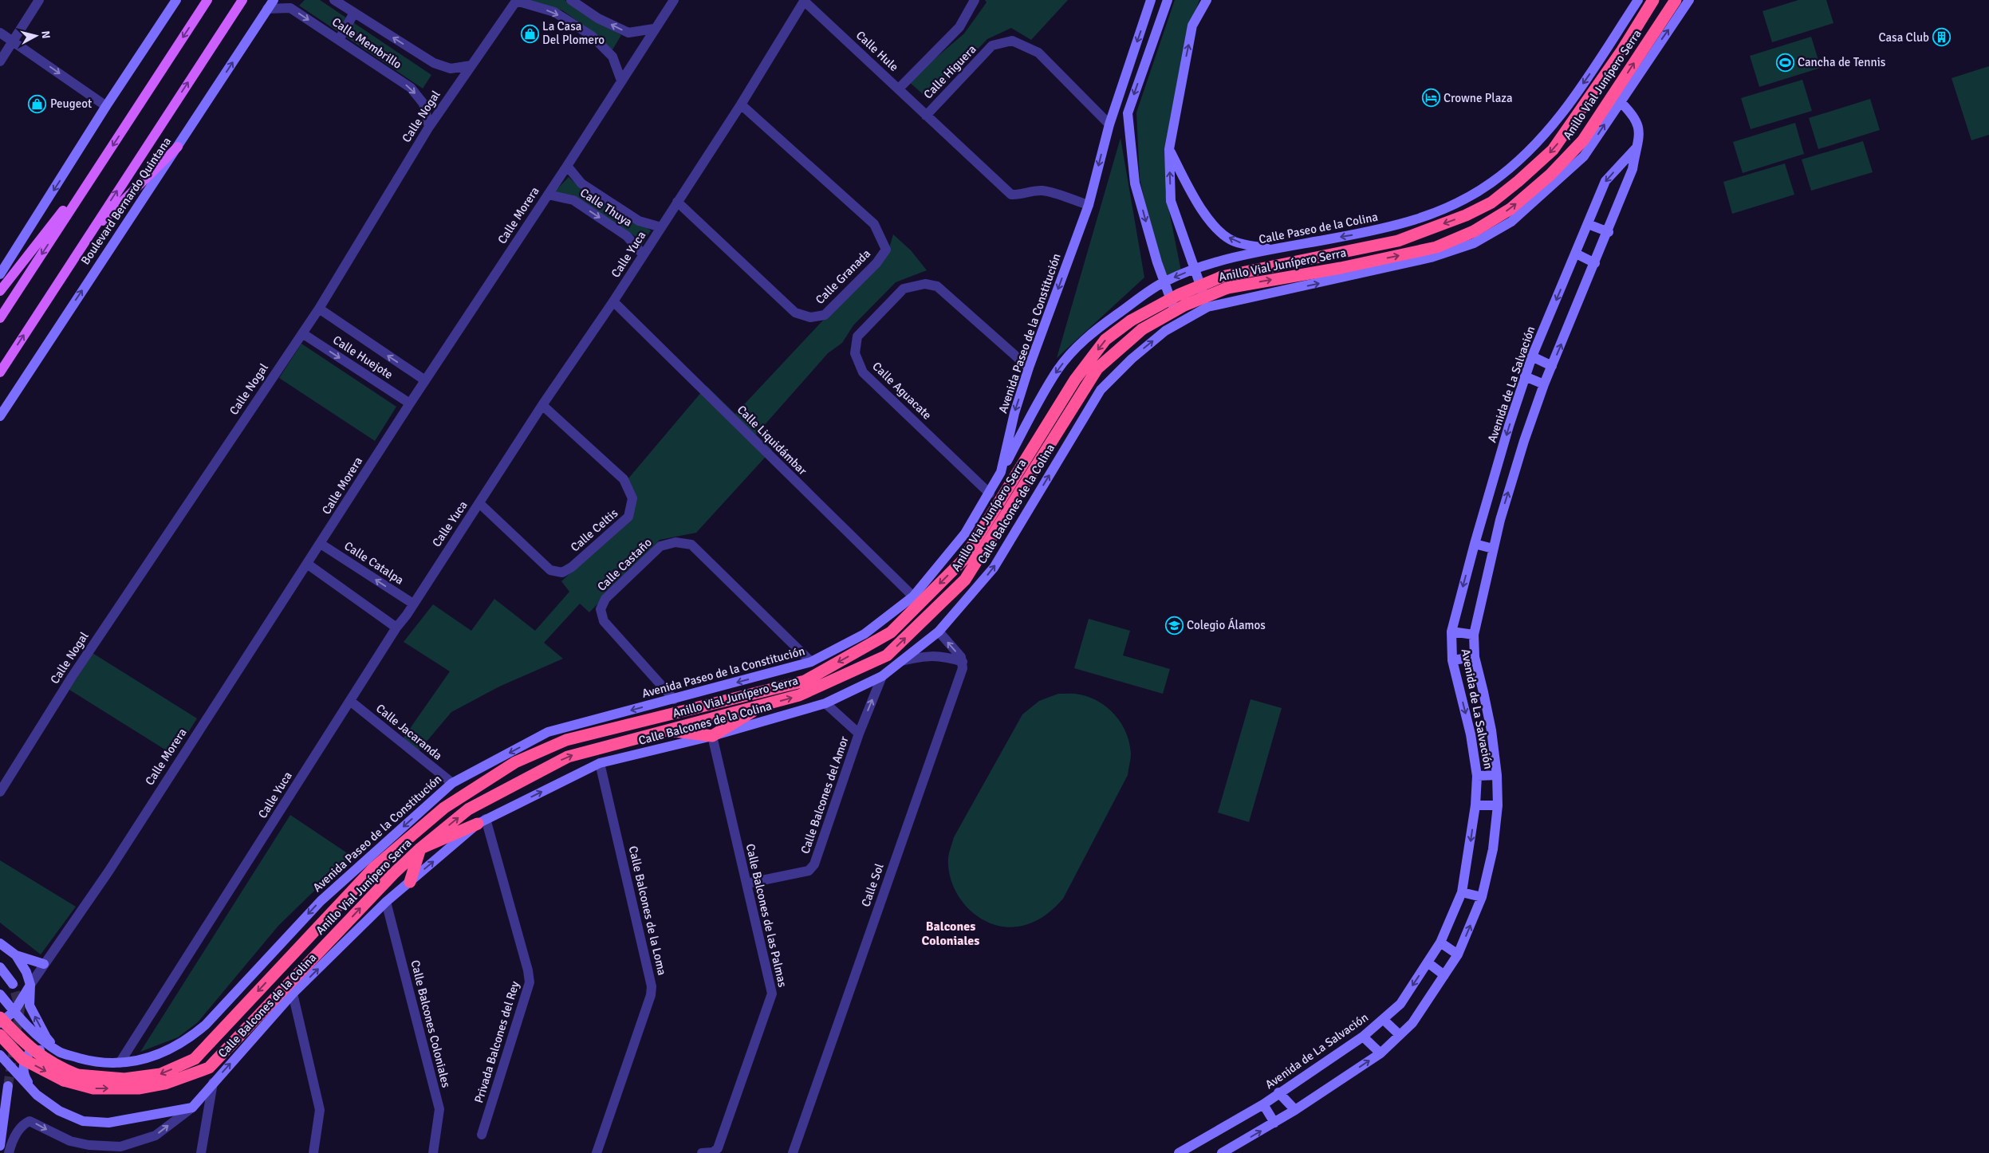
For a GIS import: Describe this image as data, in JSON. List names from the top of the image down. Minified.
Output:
{"streets":{"highway":["Anillo Vial Junípero Serra"],"main road":["Boulevard Bernardo Quintana"],"street":["Calle Membrillo","Calle Hule","Calle Higuera","Calle Nogal","Calle Thuya","Calle Morera","Calle Paseo de la Colina","Calle Yuca","Calle Granada","Avenida Paseo de la Constitución","Calle Huejote","Avenida de La Salvación","Calle Aguacate","Calle Liquidámbar","Calle Balcones de la Colina","Calle Celtis","Calle Catalpa","Calle Castaño","Calle Jacaranda","Calle Balcones del Amor","Calle Sol","Calle Balcones de la Loma","Calle Balcones de las Palmas","Calle Balcones Coloniales","Privada Balcones del Rey"]},"crossings":[["Calle Membrillo","Calle Nogal"],["Calle Membrillo","Boulevard Bernardo Quintana"],["Calle Hule","Calle Yuca"],["Calle Higuera","Avenida Paseo de la Constitución"],["Calle Nogal","Calle Huejote"],["Calle Thuya","Calle Morera"],["Calle Thuya","Calle Yuca"],["Calle Morera","Calle Huejote"],["Calle Morera","Calle Catalpa"],["Calle Paseo de la Colina","Avenida Paseo de la Constitución"],["Calle Yuca","Calle Granada"],["Calle Yuca","Avenida Paseo de la Constitución"],["Calle Yuca","Calle Liquidámbar"],["Calle Yuca","Calle Celtis"],["Calle Yuca","Calle Catalpa"],["Calle Yuca","Calle Jacaranda"],["Avenida Paseo de la Constitución","Calle Aguacate"],["Avenida Paseo de la Constitución","Calle Liquidámbar"],["Avenida Paseo de la Constitución","Calle Castaño"],["Avenida Paseo de la Constitución","Calle Jacaranda"],["Avenida de La Salvación","Calle Balcones de la Colina"],["Calle Balcones de la Colina","Calle Balcones del Amor"],["Calle Balcones de la Colina","Calle Balcones de la Loma"],["Calle Balcones de la Colina","Calle Balcones de las Palmas"],["Calle Balcones de la Colina","Calle Balcones Coloniales"],["Calle Balcones de la Colina","Privada Balcones del Rey"],["Calle Balcones del Amor","Calle Balcones de las Palmas"]],"one_way":["Calle Paseo de la Colina","Avenida Paseo de la Constitución","Calle Balcones de la Colina"],"districts":["Balcones Coloniales"],"places":{"shop":["La Casa Del Plomero","Peugeot"],"building":["Casa Club"],"sports":["Cancha de Tennis"],"hotel":["Crowne Plaza"],"school or university":["Colegio Álamos"]},"north":"right"}
